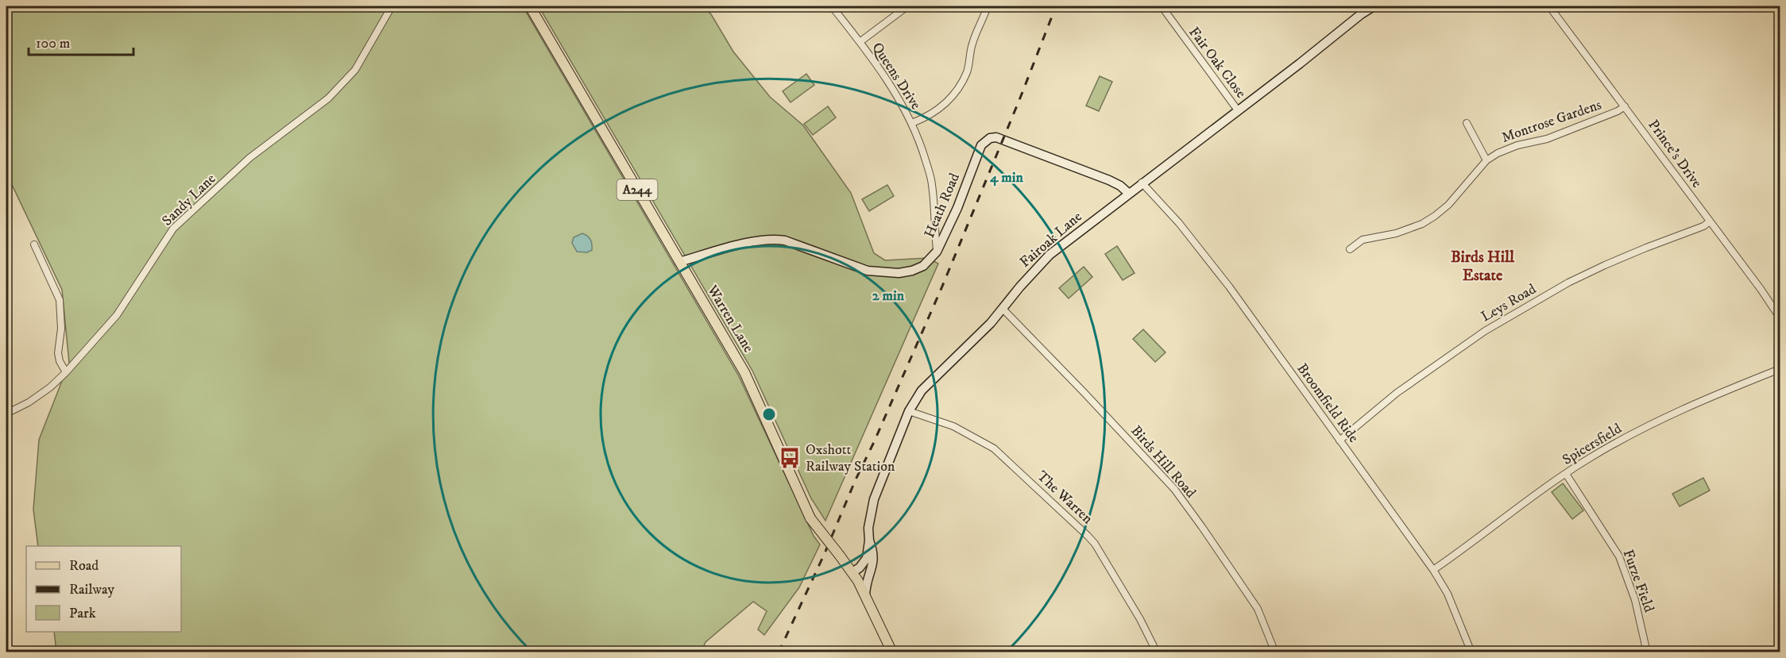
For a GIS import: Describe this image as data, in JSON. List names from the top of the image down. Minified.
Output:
{"streets":{"main road":["A244","Heath Road","Fairoak Lane","Warren Lane"],"street":["Fair Oak Close","Queens Drive","Montrose Gardens","Prince's Drive","Sandy Lane","Leys Road","Broomfield Ride","Spicersfield","Birds Hill Road","The Warren","Furze Field"]},"crossings":[["Fair Oak Close","Fairoak Lane"],["Queens Drive","Heath Road"],["Montrose Gardens","Prince's Drive"],["Prince's Drive","Leys Road"],["Heath Road","Fairoak Lane"],["Heath Road","Warren Lane"],["Fairoak Lane","Warren Lane"],["Fairoak Lane","Broomfield Ride"],["Fairoak Lane","Birds Hill Road"],["Fairoak Lane","The Warren"],["Leys Road","Broomfield Ride"],["Broomfield Ride","Spicersfield"],["Spicersfield","Furze Field"]],"districts":["Birds Hill Estate"],"places":{"bus stop":["Oxshott Railway Station"]},"legend":["Road","Railway","Park"],"scale_bar":"100 m","rings":["4 min","2 min"]}
